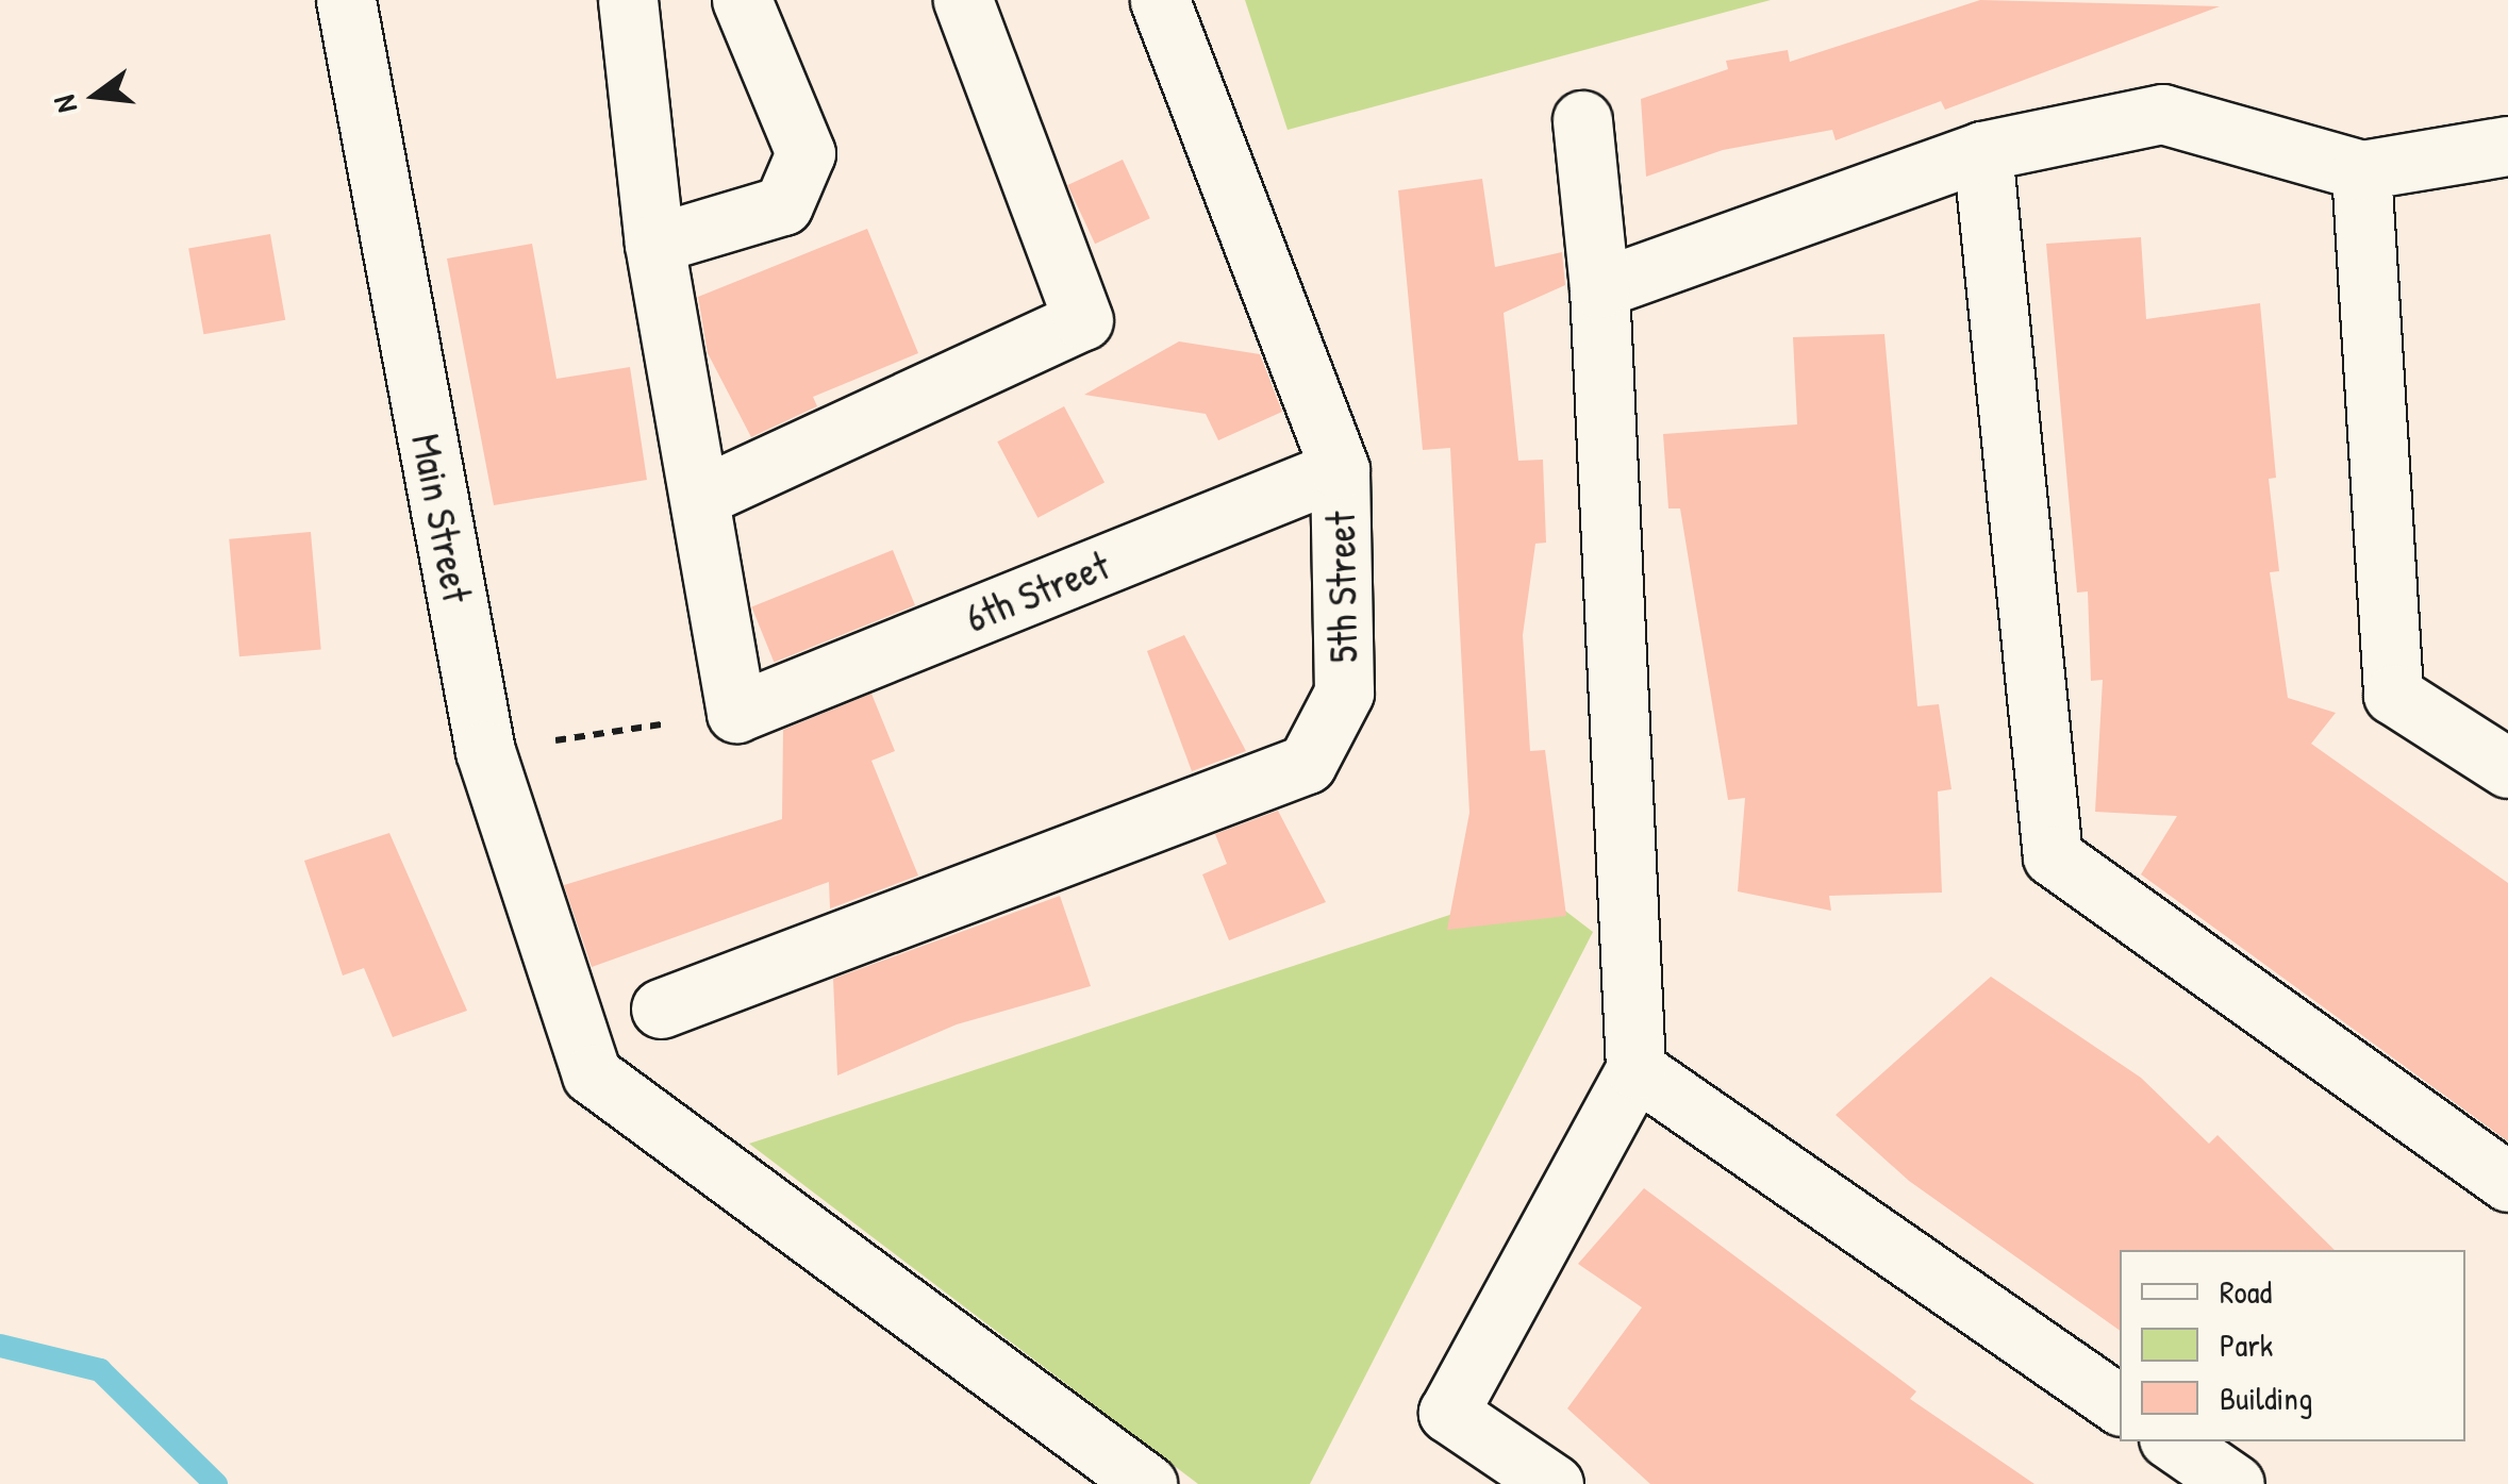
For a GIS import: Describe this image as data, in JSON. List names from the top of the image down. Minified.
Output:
{"streets":{"street":["Main Street","5th Street","6th Street"]},"crossings":[["5th Street","6th Street"]],"legend":["Road","Park","Building"],"north":"left"}
